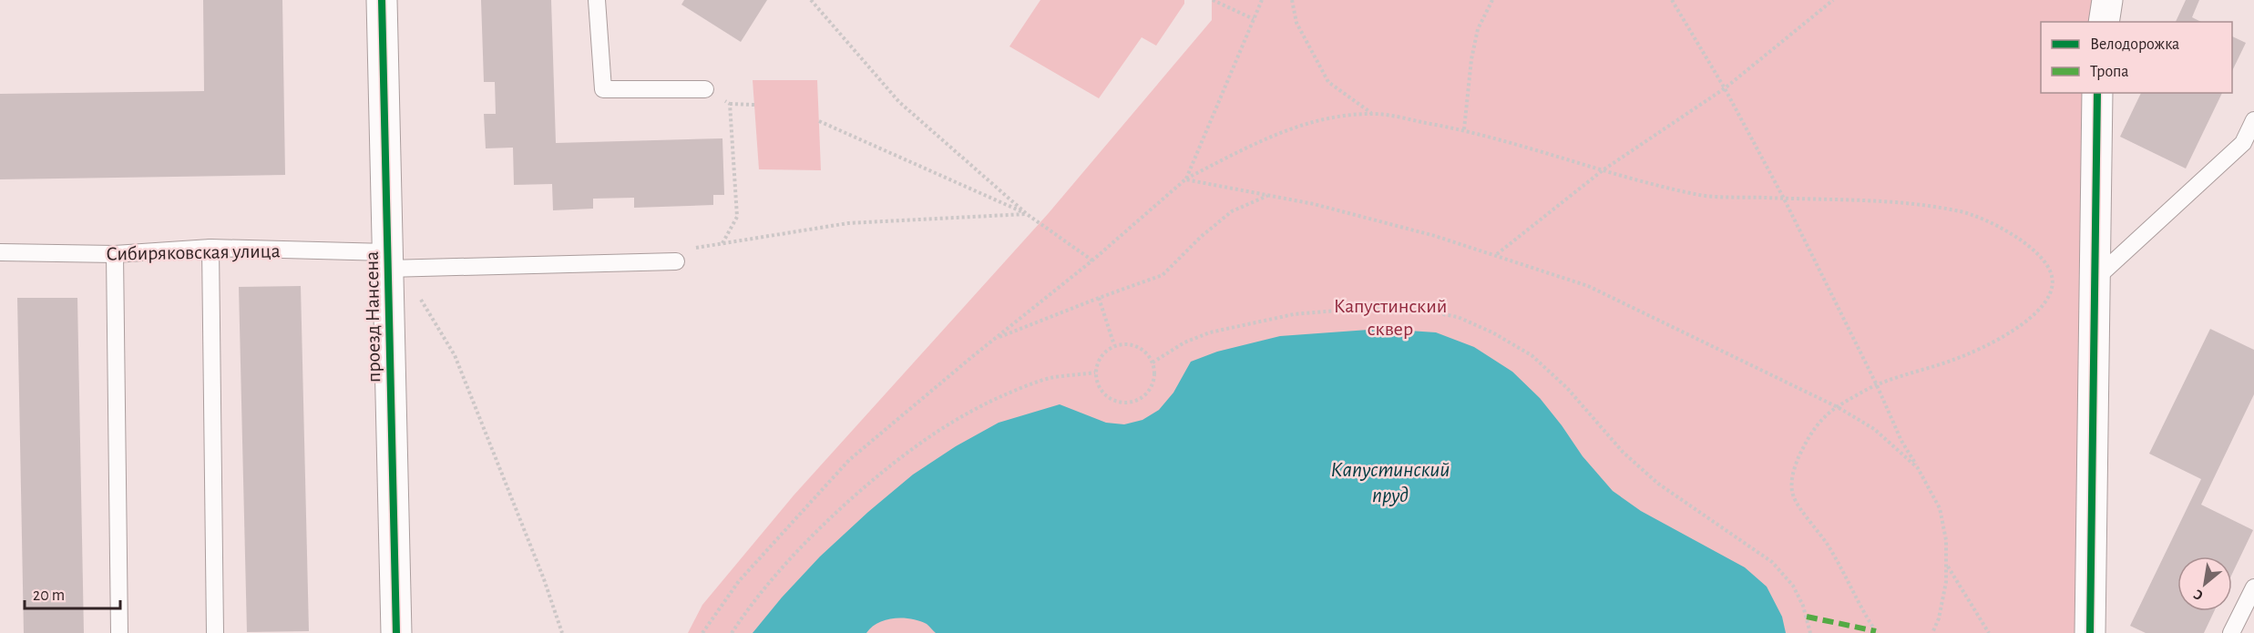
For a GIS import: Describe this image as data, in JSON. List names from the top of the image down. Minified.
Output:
{"streets":{"street":["проезд Нансена"],"lane":["Сибиряковская улица"]},"crossings":[["Сибиряковская улица","проезд Нансена"]],"water":["Капустинский пруд"],"parks":["Капустинский сквер"],"legend":["Велодорожка","Тропа"],"scale_bar":"20 m","north":"bottom left"}
